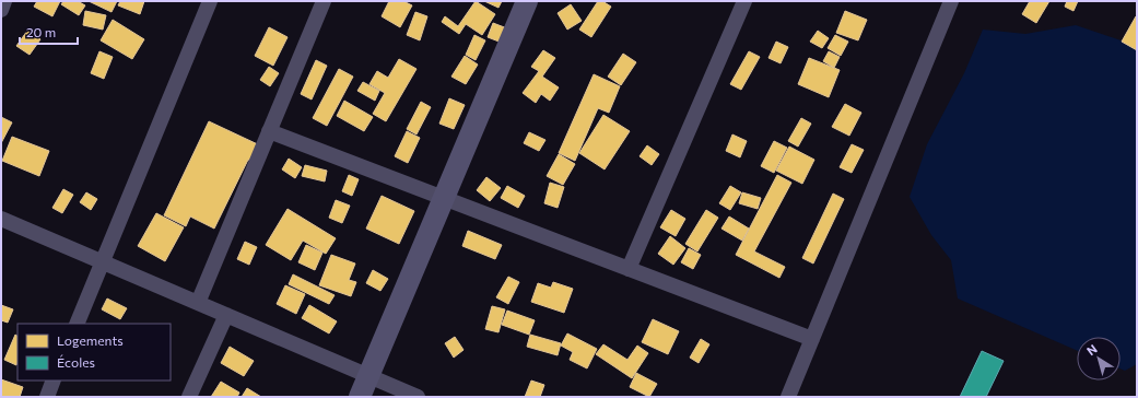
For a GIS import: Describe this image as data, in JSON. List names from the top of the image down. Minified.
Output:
{"legend":["Logements","Écoles"],"scale_bar":"20 m","north":"top left"}
